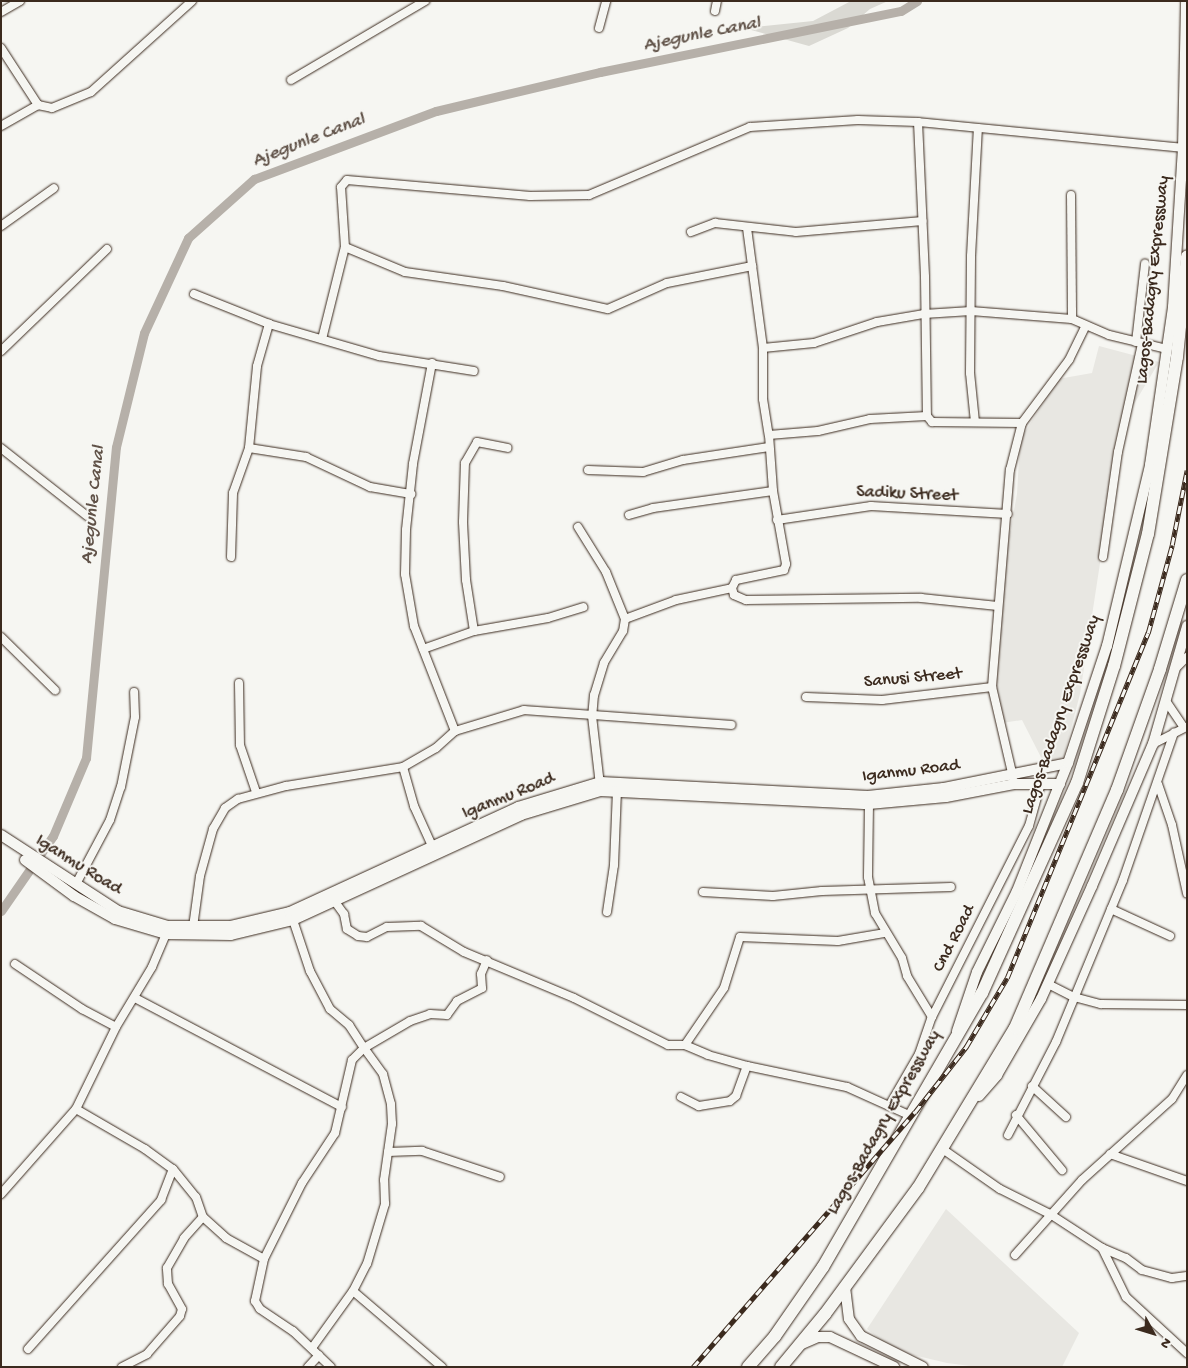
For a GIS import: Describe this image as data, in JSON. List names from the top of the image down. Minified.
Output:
{"streets":{"highway":["Lagos-Badagry Expressway"],"main road":["Iganmu Road"],"street":["Sadiku Street","Sanusi Street","Cnd Road"]},"crossings":[["Lagos-Badagry Expressway","Iganmu Road"],["Iganmu Road","Cnd Road"]],"water":["Ajegunle Canal"],"north":"bottom right"}
